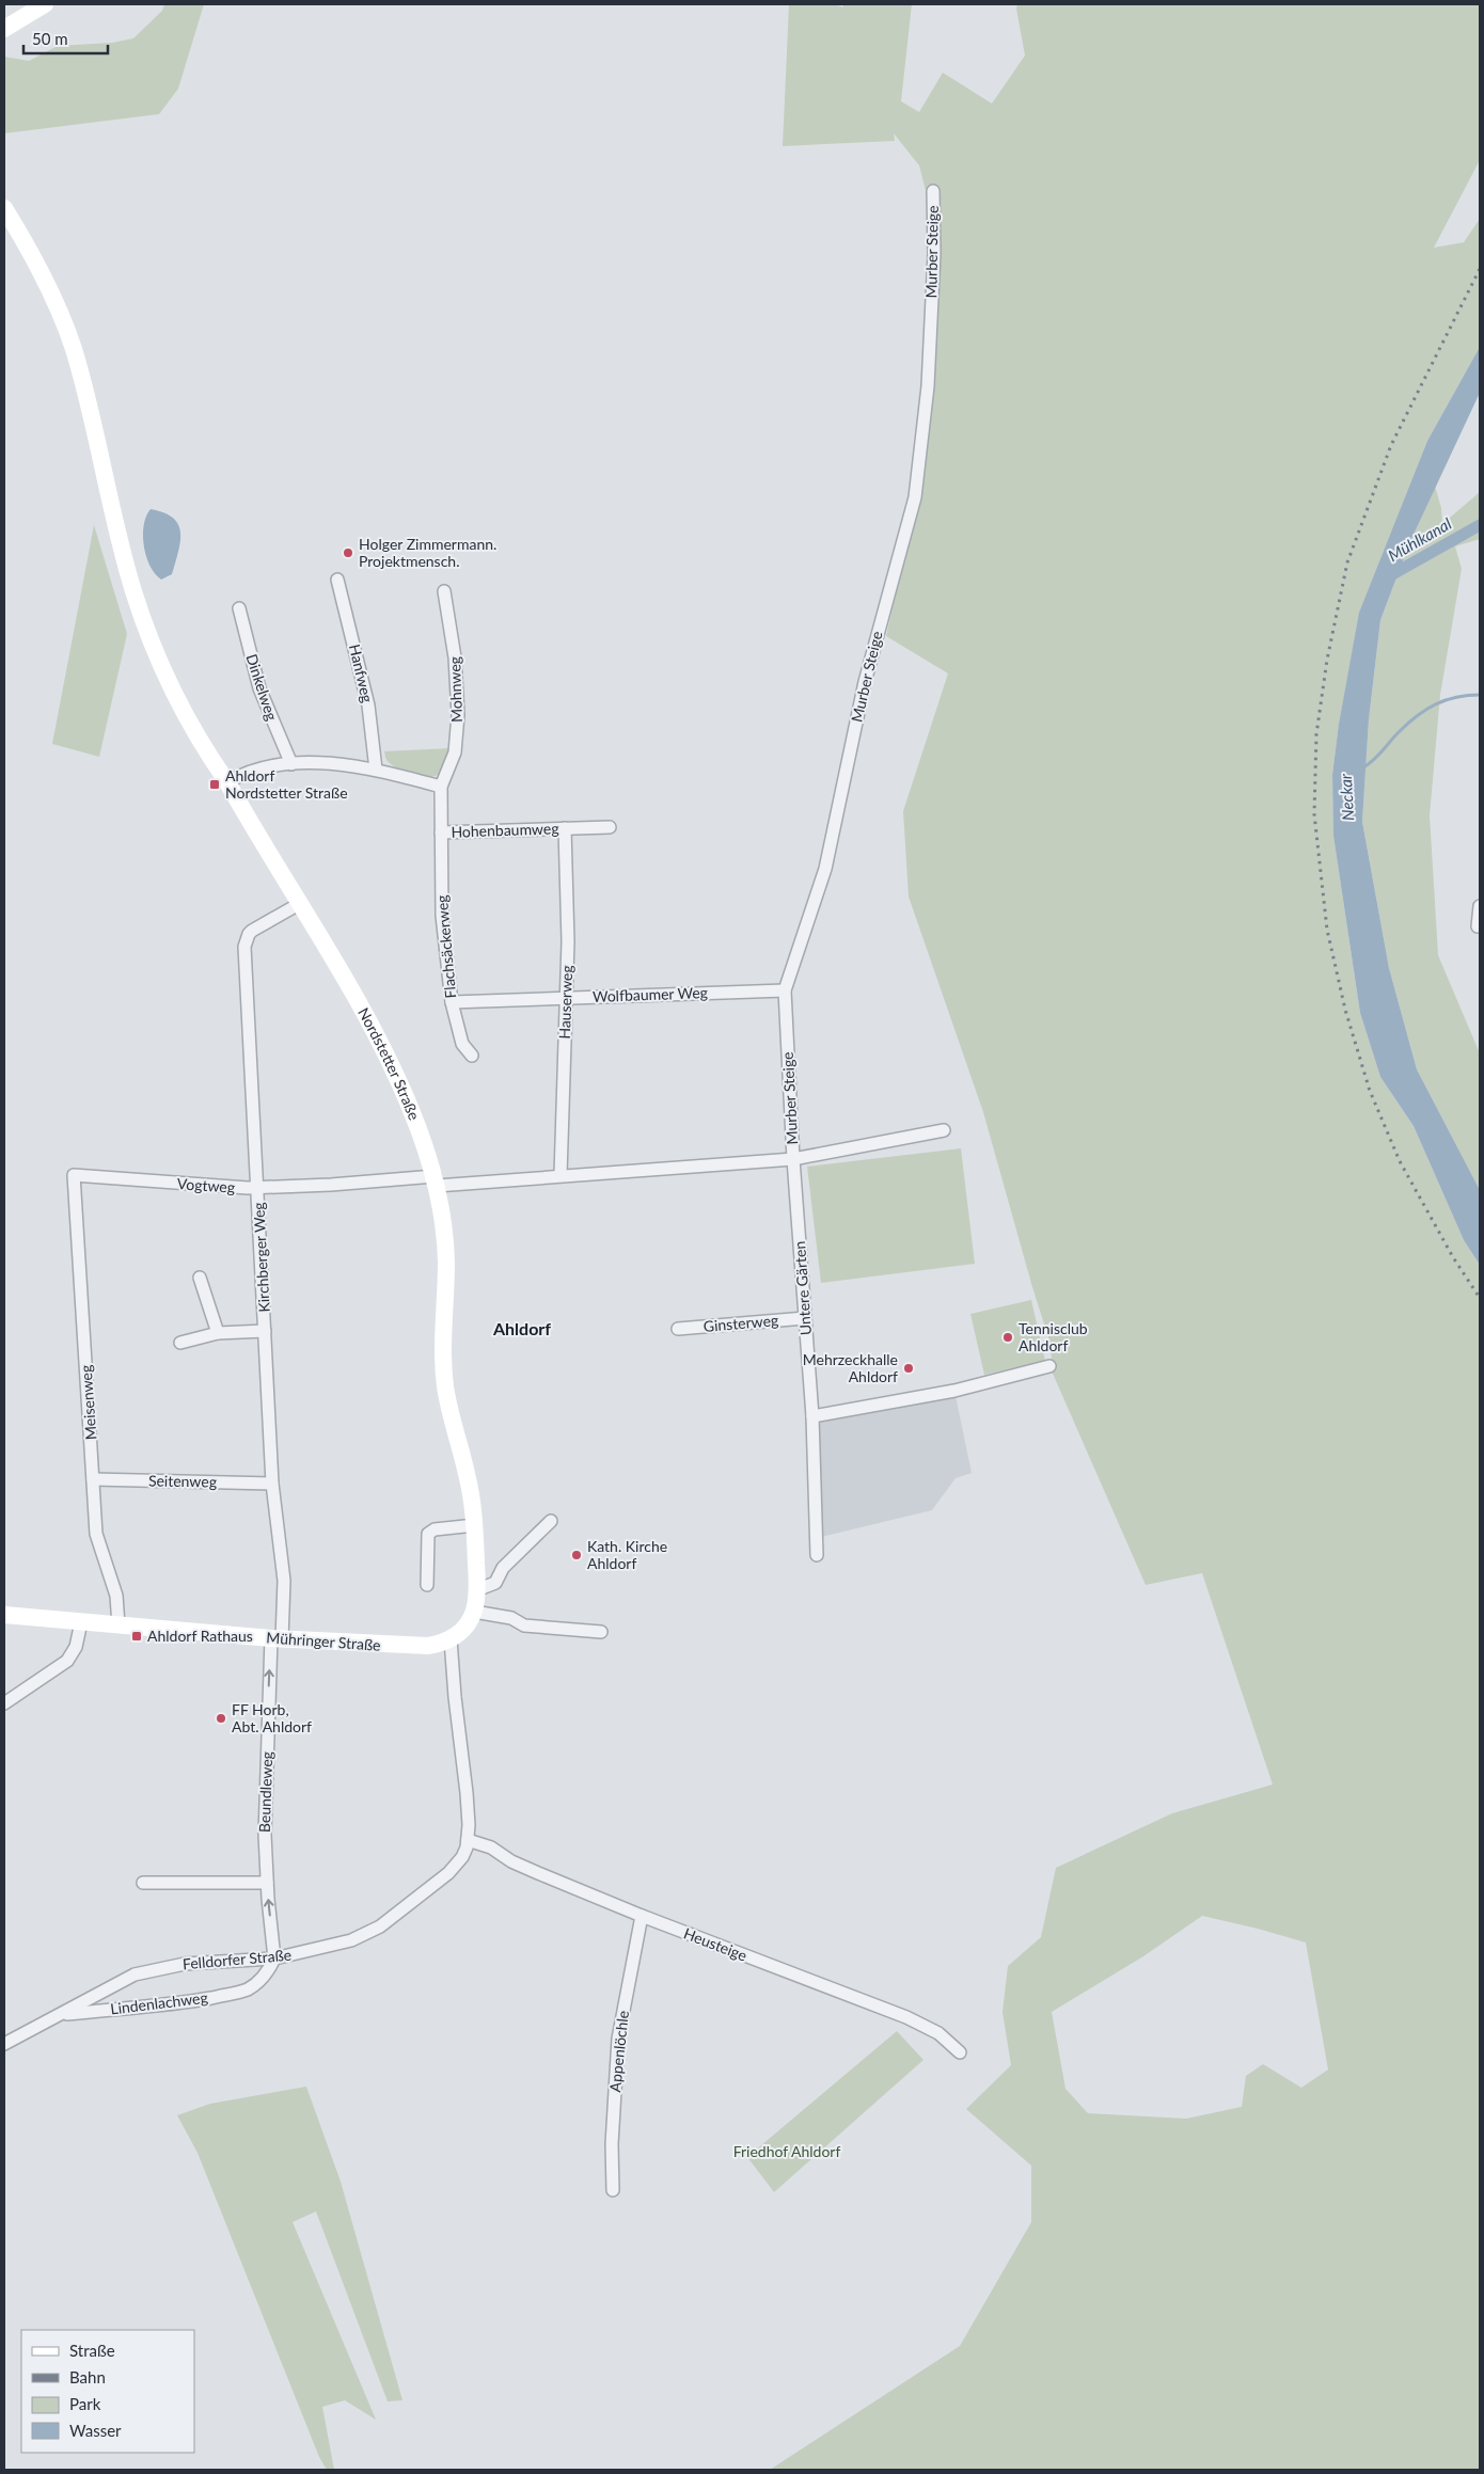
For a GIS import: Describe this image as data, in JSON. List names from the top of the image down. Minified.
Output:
{"streets":{"street":["Murber Steige","Hanfweg","Dinkelweg","Mohnweg","Hohenbaumweg","Flachsäckerweg","Wolfbaumer Weg","Hauserweg","Nordstetter Straße","Vogtweg","Kirchberger Weg","Untere Gärten","Ginsterweg","Meisenweg","Seitenweg","Mühringer Straße","Beundleweg","Heusteige","Felldorfer Straße","Lindenlachweg","Appenlöchle"]},"crossings":[["Murber Steige","Wolfbaumer Weg"],["Murber Steige","Hauserweg"],["Murber Steige","Nordstetter Straße"],["Murber Steige","Vogtweg"],["Murber Steige","Untere Gärten"],["Mohnweg","Hohenbaumweg"],["Hohenbaumweg","Flachsäckerweg"],["Hohenbaumweg","Hauserweg"],["Flachsäckerweg","Wolfbaumer Weg"],["Wolfbaumer Weg","Hauserweg"],["Nordstetter Straße","Vogtweg"],["Nordstetter Straße","Kirchberger Weg"],["Vogtweg","Kirchberger Weg"],["Vogtweg","Meisenweg"],["Kirchberger Weg","Seitenweg"],["Kirchberger Weg","Mühringer Straße"],["Kirchberger Weg","Beundleweg"],["Untere Gärten","Ginsterweg"],["Meisenweg","Seitenweg"],["Meisenweg","Mühringer Straße"],["Mühringer Straße","Beundleweg"],["Mühringer Straße","Felldorfer Straße"],["Beundleweg","Felldorfer Straße"],["Beundleweg","Lindenlachweg"],["Heusteige","Felldorfer Straße"],["Heusteige","Appenlöchle"],["Felldorfer Straße","Lindenlachweg"]],"one_way":["Beundleweg"],"districts":["Ahldorf"],"water":["Mühlkanal","Neckar"],"parks":["Friedhof Ahldorf"],"places":{"other":["Holger Zimmermann. Projektmensch.","Tennisclub Ahldorf","Mehrzeckhalle Ahldorf","Kath. Kirche Ahldorf","FF Horb, Abt. Ahldorf"],"transit":["Ahldorf Nordstetter Straße","Ahldorf Rathaus"]},"legend":["Straße","Bahn","Park","Wasser"],"scale_bar":"50 m"}
